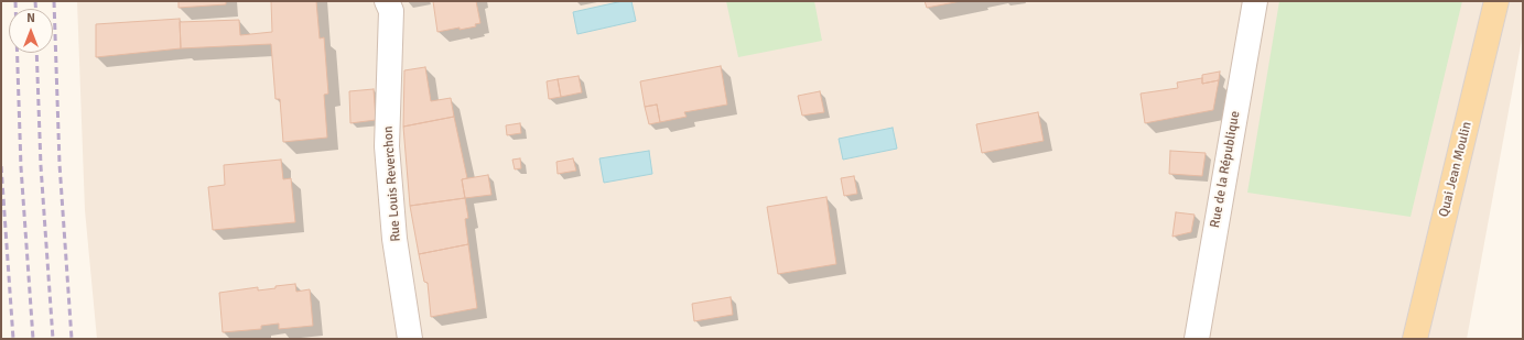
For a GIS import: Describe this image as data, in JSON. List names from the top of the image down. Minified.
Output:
{"streets":{"main road":["Quai Jean Moulin"],"street":["Rue de la République","Rue Louis Reverchon"]},"north":"top"}
